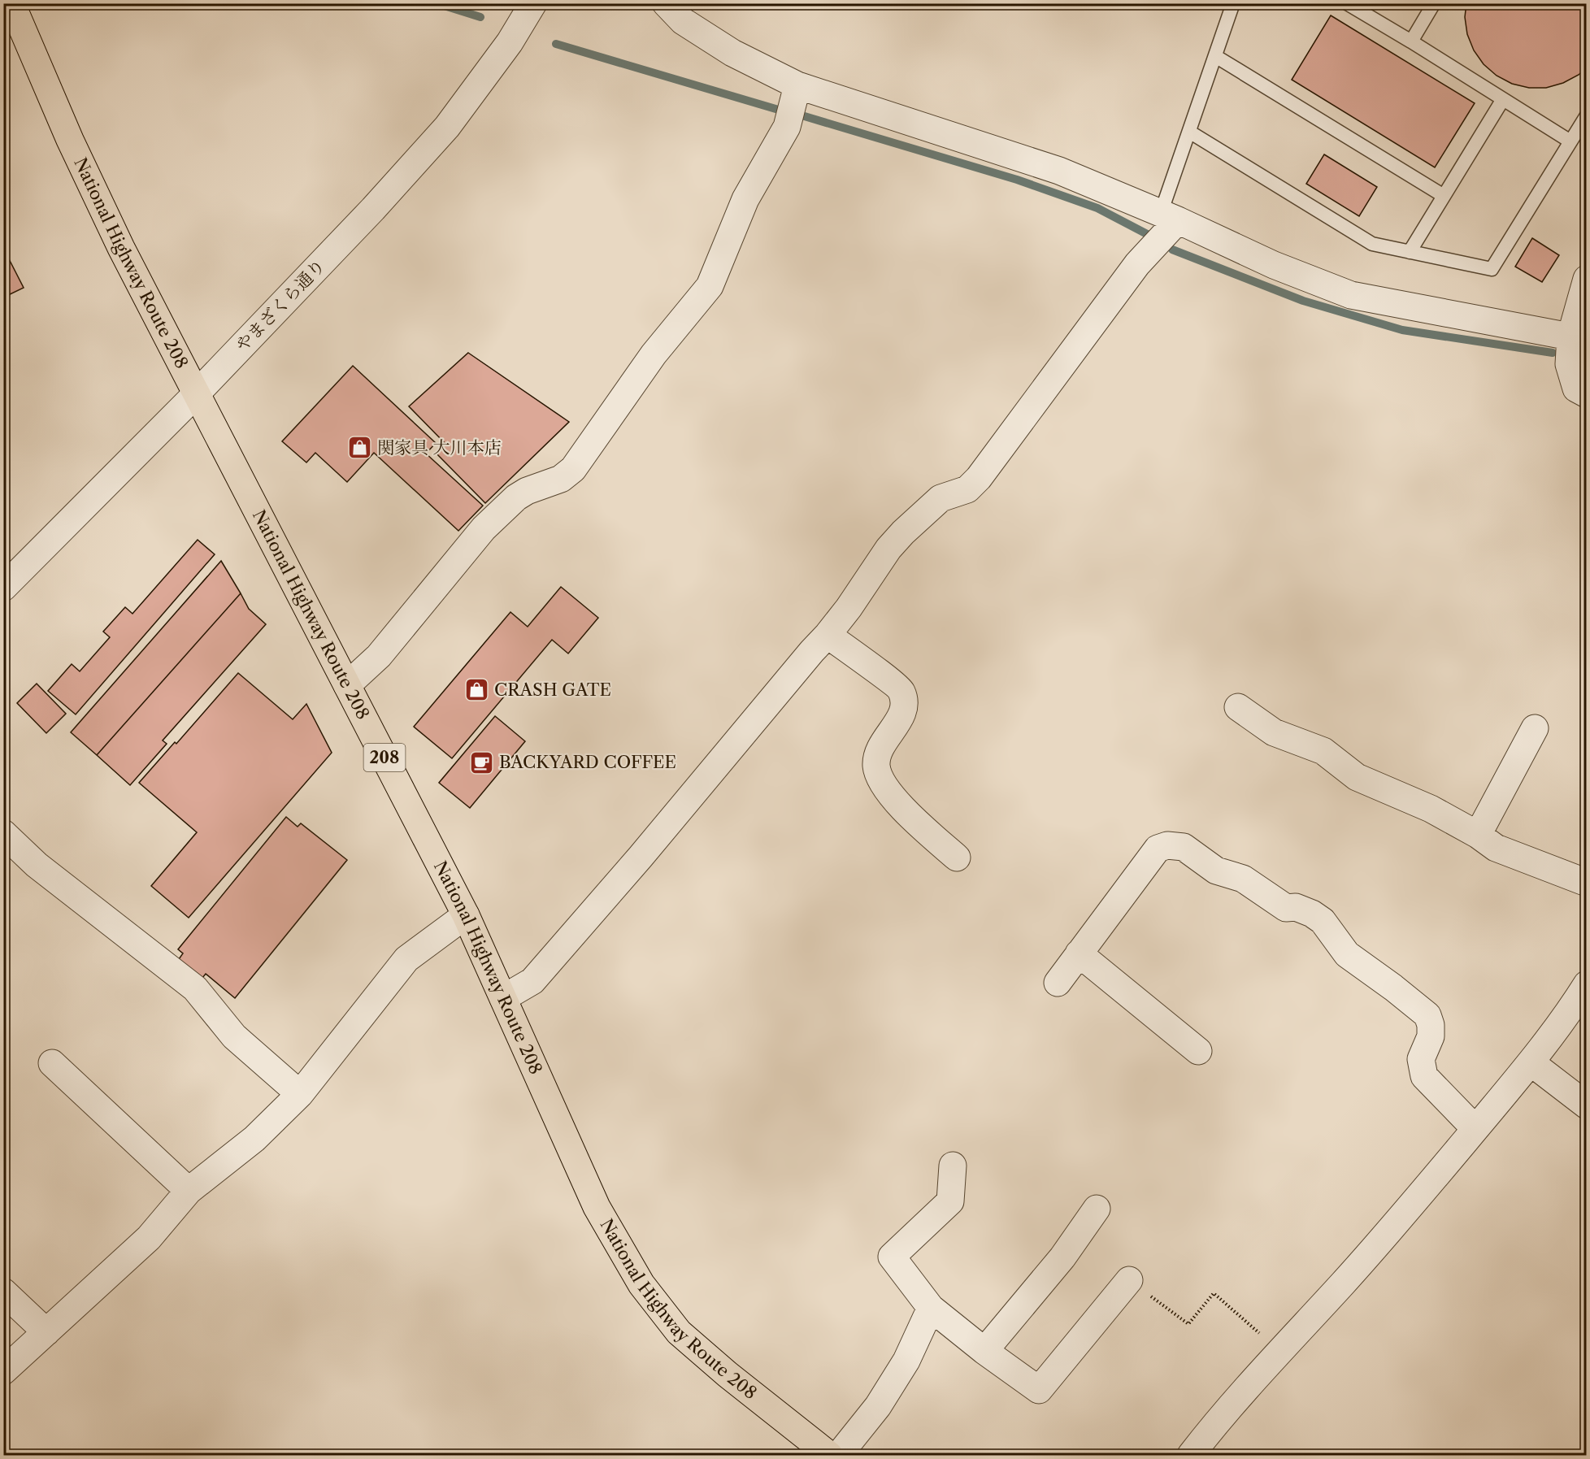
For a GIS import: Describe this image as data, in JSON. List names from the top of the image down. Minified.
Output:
{"streets":{"highway":["National Highway Route 208","208"],"street":["やまざくら通り"]},"crossings":[["National Highway Route 208","やまざくら通り"]],"places":{"shop":["関家具 大川本店","CRASH GATE"],"cafe":["BACKYARD COFFEE"]}}
